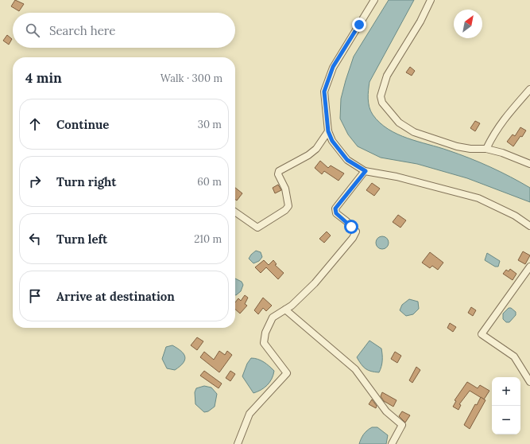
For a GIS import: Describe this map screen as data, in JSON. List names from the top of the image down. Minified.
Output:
{"north":"top right","page":{"search":"Search here","heading":["4 min","Walk · 300 m"],"list":[["Continue","30 m"],["Turn right","60 m"],["Turn left","210 m"],"Arrive at destination"],"map_buttons":["+","−"]}}
